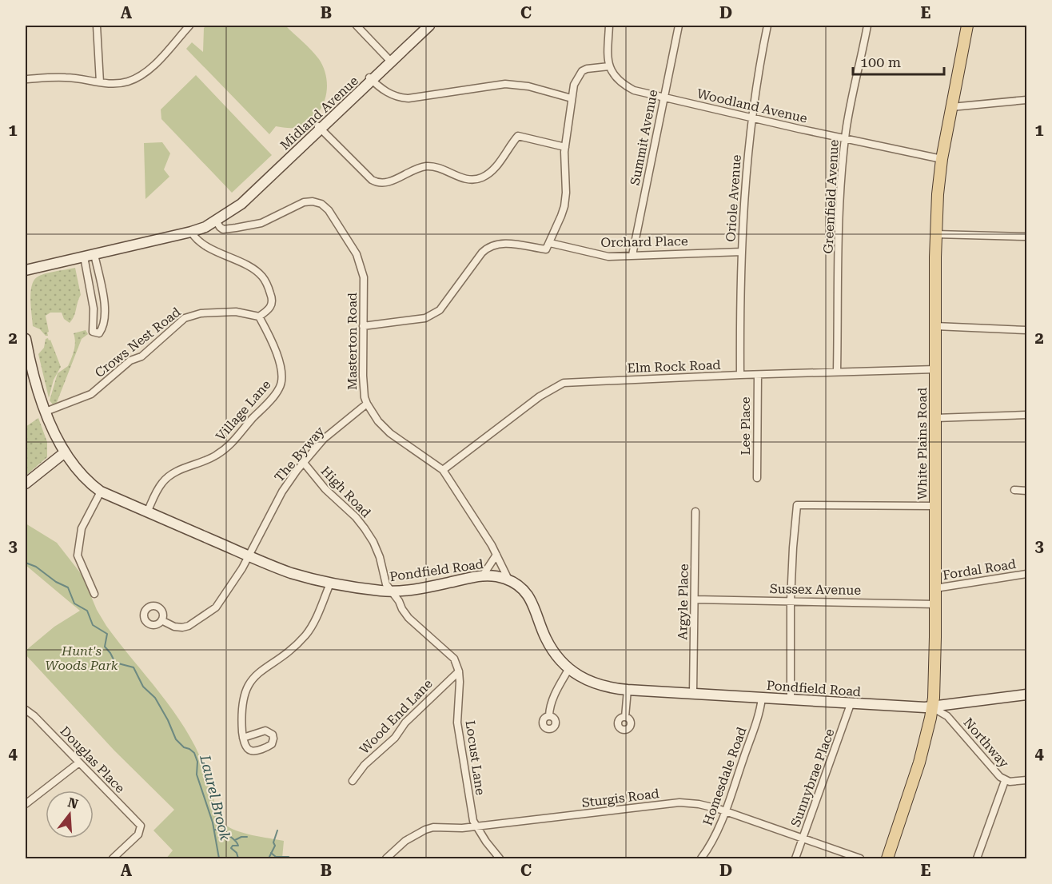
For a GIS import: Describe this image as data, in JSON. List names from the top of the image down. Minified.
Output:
{"streets":{"main road":["White Plains Road"],"street":["Woodland Avenue","Midland Avenue","Summit Avenue","Greenfield Avenue","Oriole Avenue","Orchard Place","Masterton Road","Crows Nest Road","Elm Rock Road","Village Lane","Lee Place","The Byway","High Road","Fordal Road","Pondfield Road","Sussex Avenue","Argyle Place","Wood End Lane","Northway","Locust Lane","Douglas Place","Homesdale Road","Sunnybrae Place","Sturgis Road"]},"crossings":[["Woodland Avenue","Summit Avenue"],["Woodland Avenue","Greenfield Avenue"],["Woodland Avenue","Oriole Avenue"],["Woodland Avenue","White Plains Road"],["Midland Avenue","Masterton Road"],["Summit Avenue","Orchard Place"],["Greenfield Avenue","Elm Rock Road"],["Oriole Avenue","Orchard Place"],["Oriole Avenue","Elm Rock Road"],["Orchard Place","Masterton Road"],["Masterton Road","Elm Rock Road"],["Masterton Road","The Byway"],["Masterton Road","Pondfield Road"],["Crows Nest Road","Village Lane"],["Crows Nest Road","Pondfield Road"],["Elm Rock Road","Lee Place"],["Elm Rock Road","White Plains Road"],["Village Lane","Pondfield Road"],["White Plains Road","Fordal Road"],["White Plains Road","Pondfield Road"],["White Plains Road","Sussex Avenue"],["White Plains Road","Northway"],["The Byway","High Road"],["The Byway","Pondfield Road"],["High Road","Pondfield Road"],["Pondfield Road","Argyle Place"],["Pondfield Road","Northway"],["Pondfield Road","Homesdale Road"],["Pondfield Road","Sunnybrae Place"],["Sussex Avenue","Argyle Place"],["Wood End Lane","Locust Lane"],["Locust Lane","Sturgis Road"],["Homesdale Road","Sturgis Road"],["Sunnybrae Place","Sturgis Road"]],"water":["Laurel Brook"],"parks":["Hunt's Woods Park"],"scale_bar":"100 m","north":"top","grid":{"columns":["A","B","C","D","E"],"rows":["1","2","3","4"]}}
